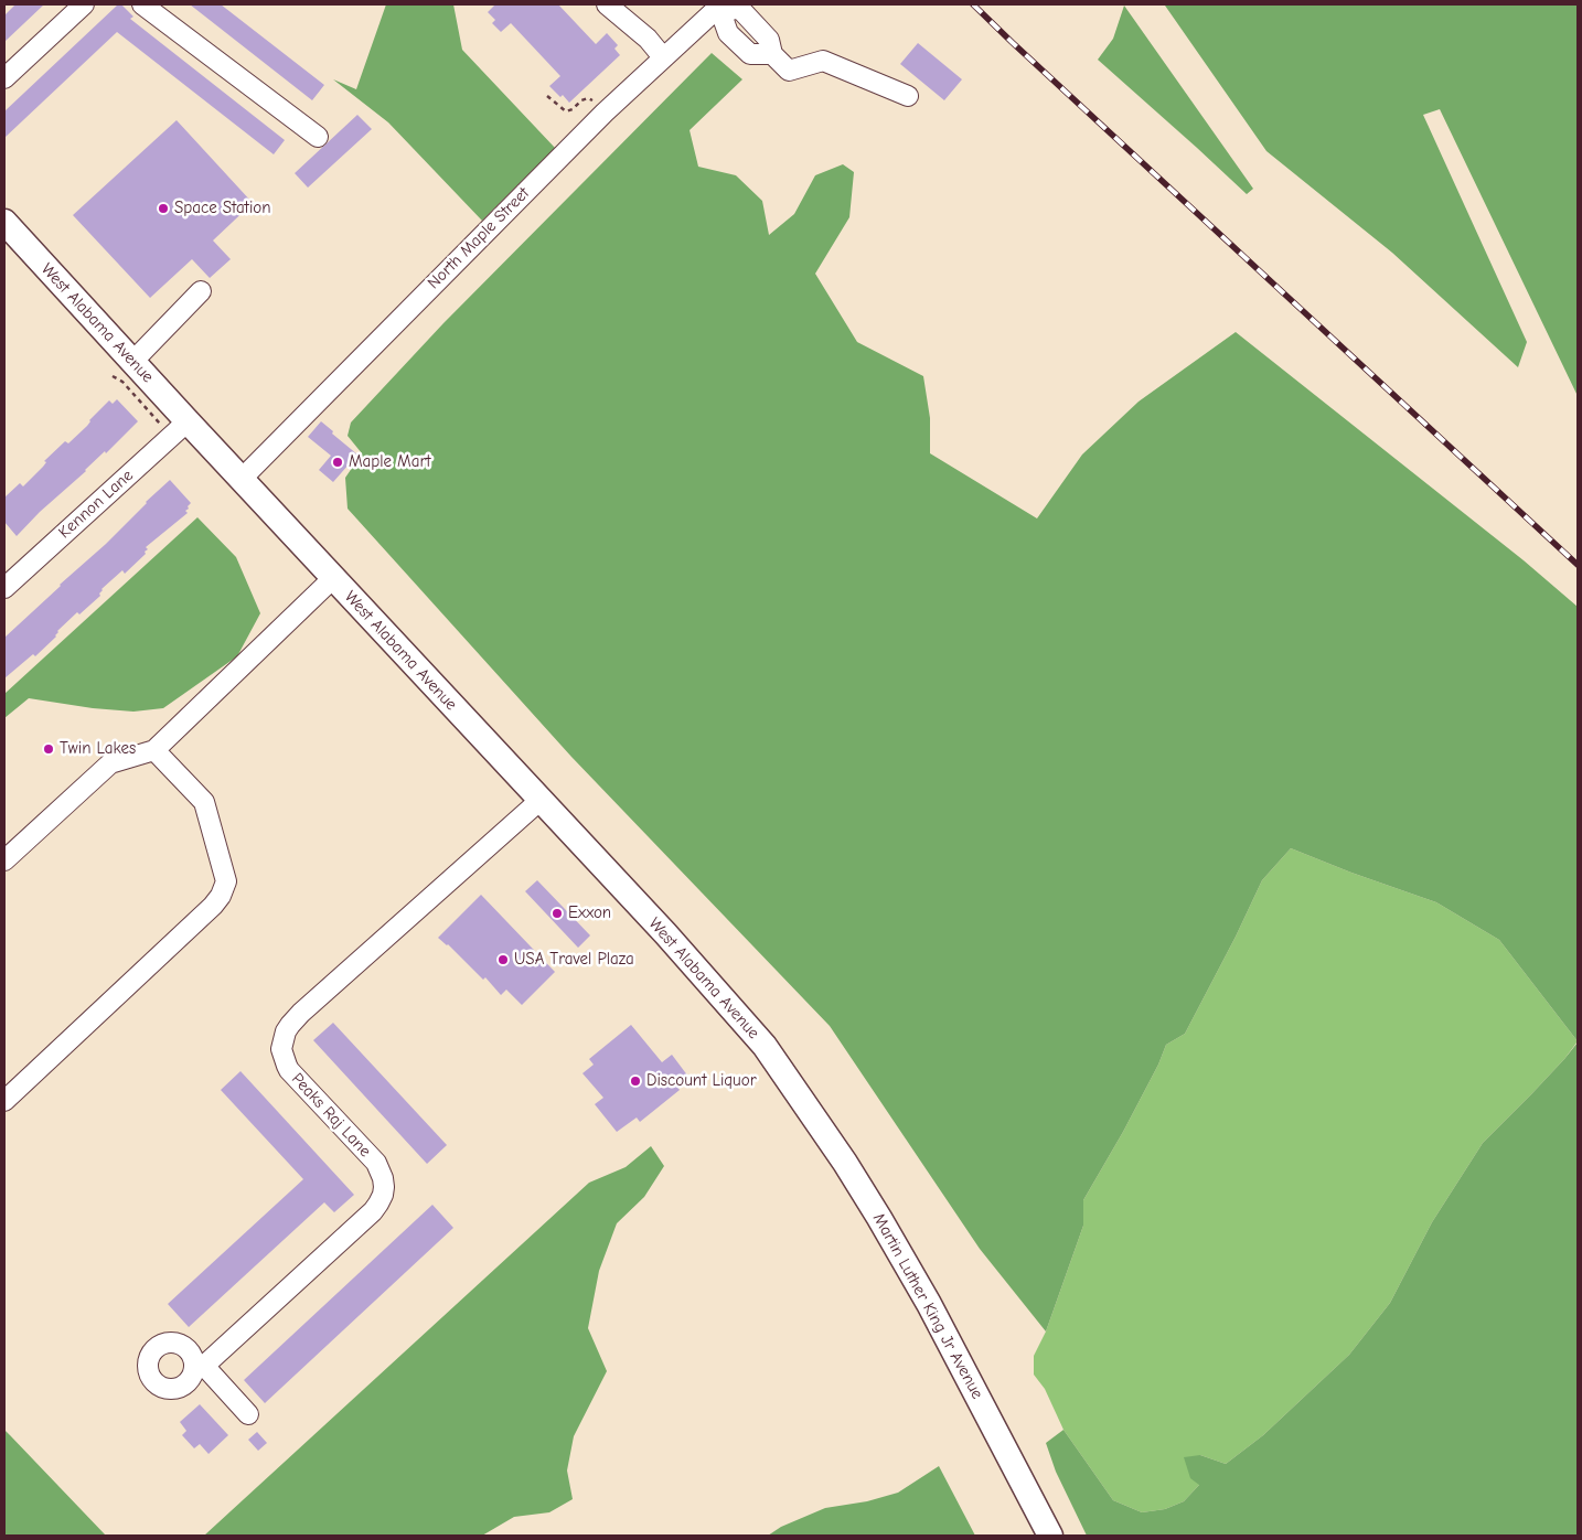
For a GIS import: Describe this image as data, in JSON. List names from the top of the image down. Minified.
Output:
{"streets":{"main road":["West Alabama Avenue","Martin Luther King Jr Avenue"],"street":["North Maple Street","Kennon Lane","Peaks Raj Lane"]},"crossings":[["North Maple Street","West Alabama Avenue"],["West Alabama Avenue","Kennon Lane"],["West Alabama Avenue","Peaks Raj Lane"],["West Alabama Avenue","Martin Luther King Jr Avenue"]],"places":["Space Station","Maple Mart","Twin Lakes","Exxon","USA Travel Plaza","Discount Liquor"]}
